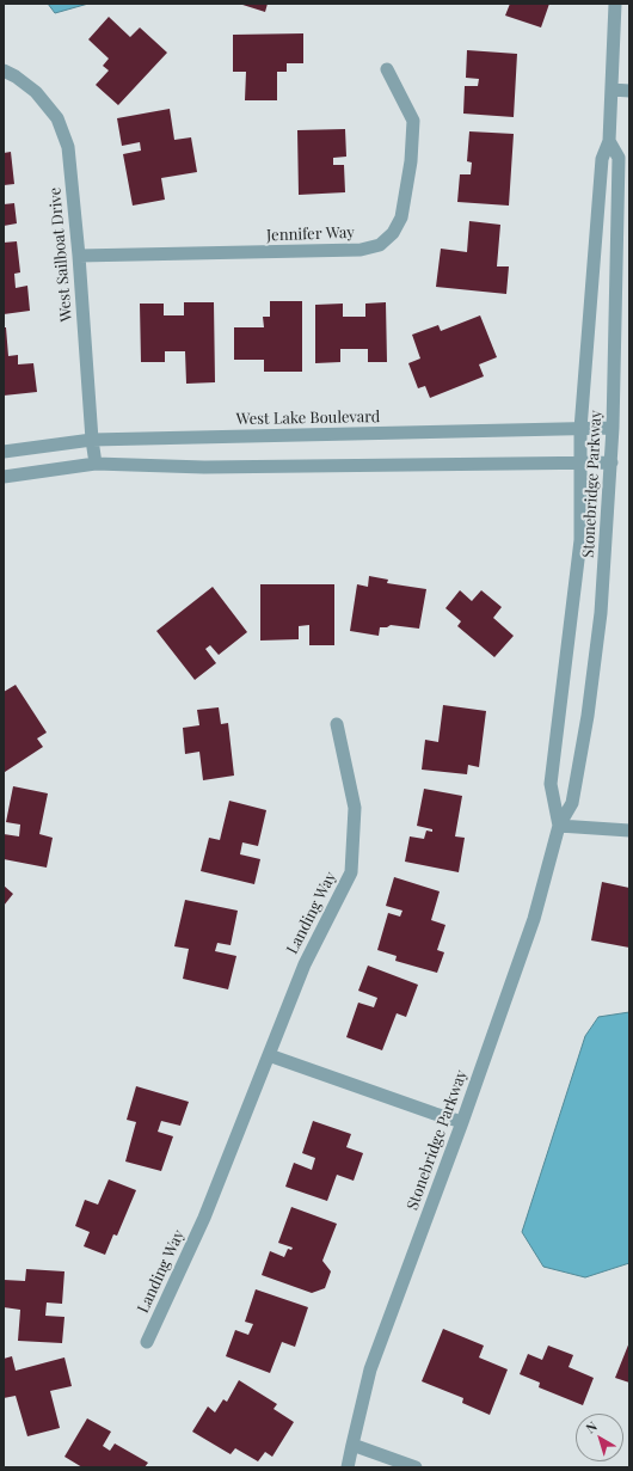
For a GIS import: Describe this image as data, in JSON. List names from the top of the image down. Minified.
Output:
{"streets":{"street":["Jennifer Way","West Sailboat Drive","West Lake Boulevard","Stonebridge Parkway","Landing Way"]},"crossings":[["Jennifer Way","West Sailboat Drive"],["West Sailboat Drive","West Lake Boulevard"],["West Lake Boulevard","Stonebridge Parkway"]],"north":"top left"}
